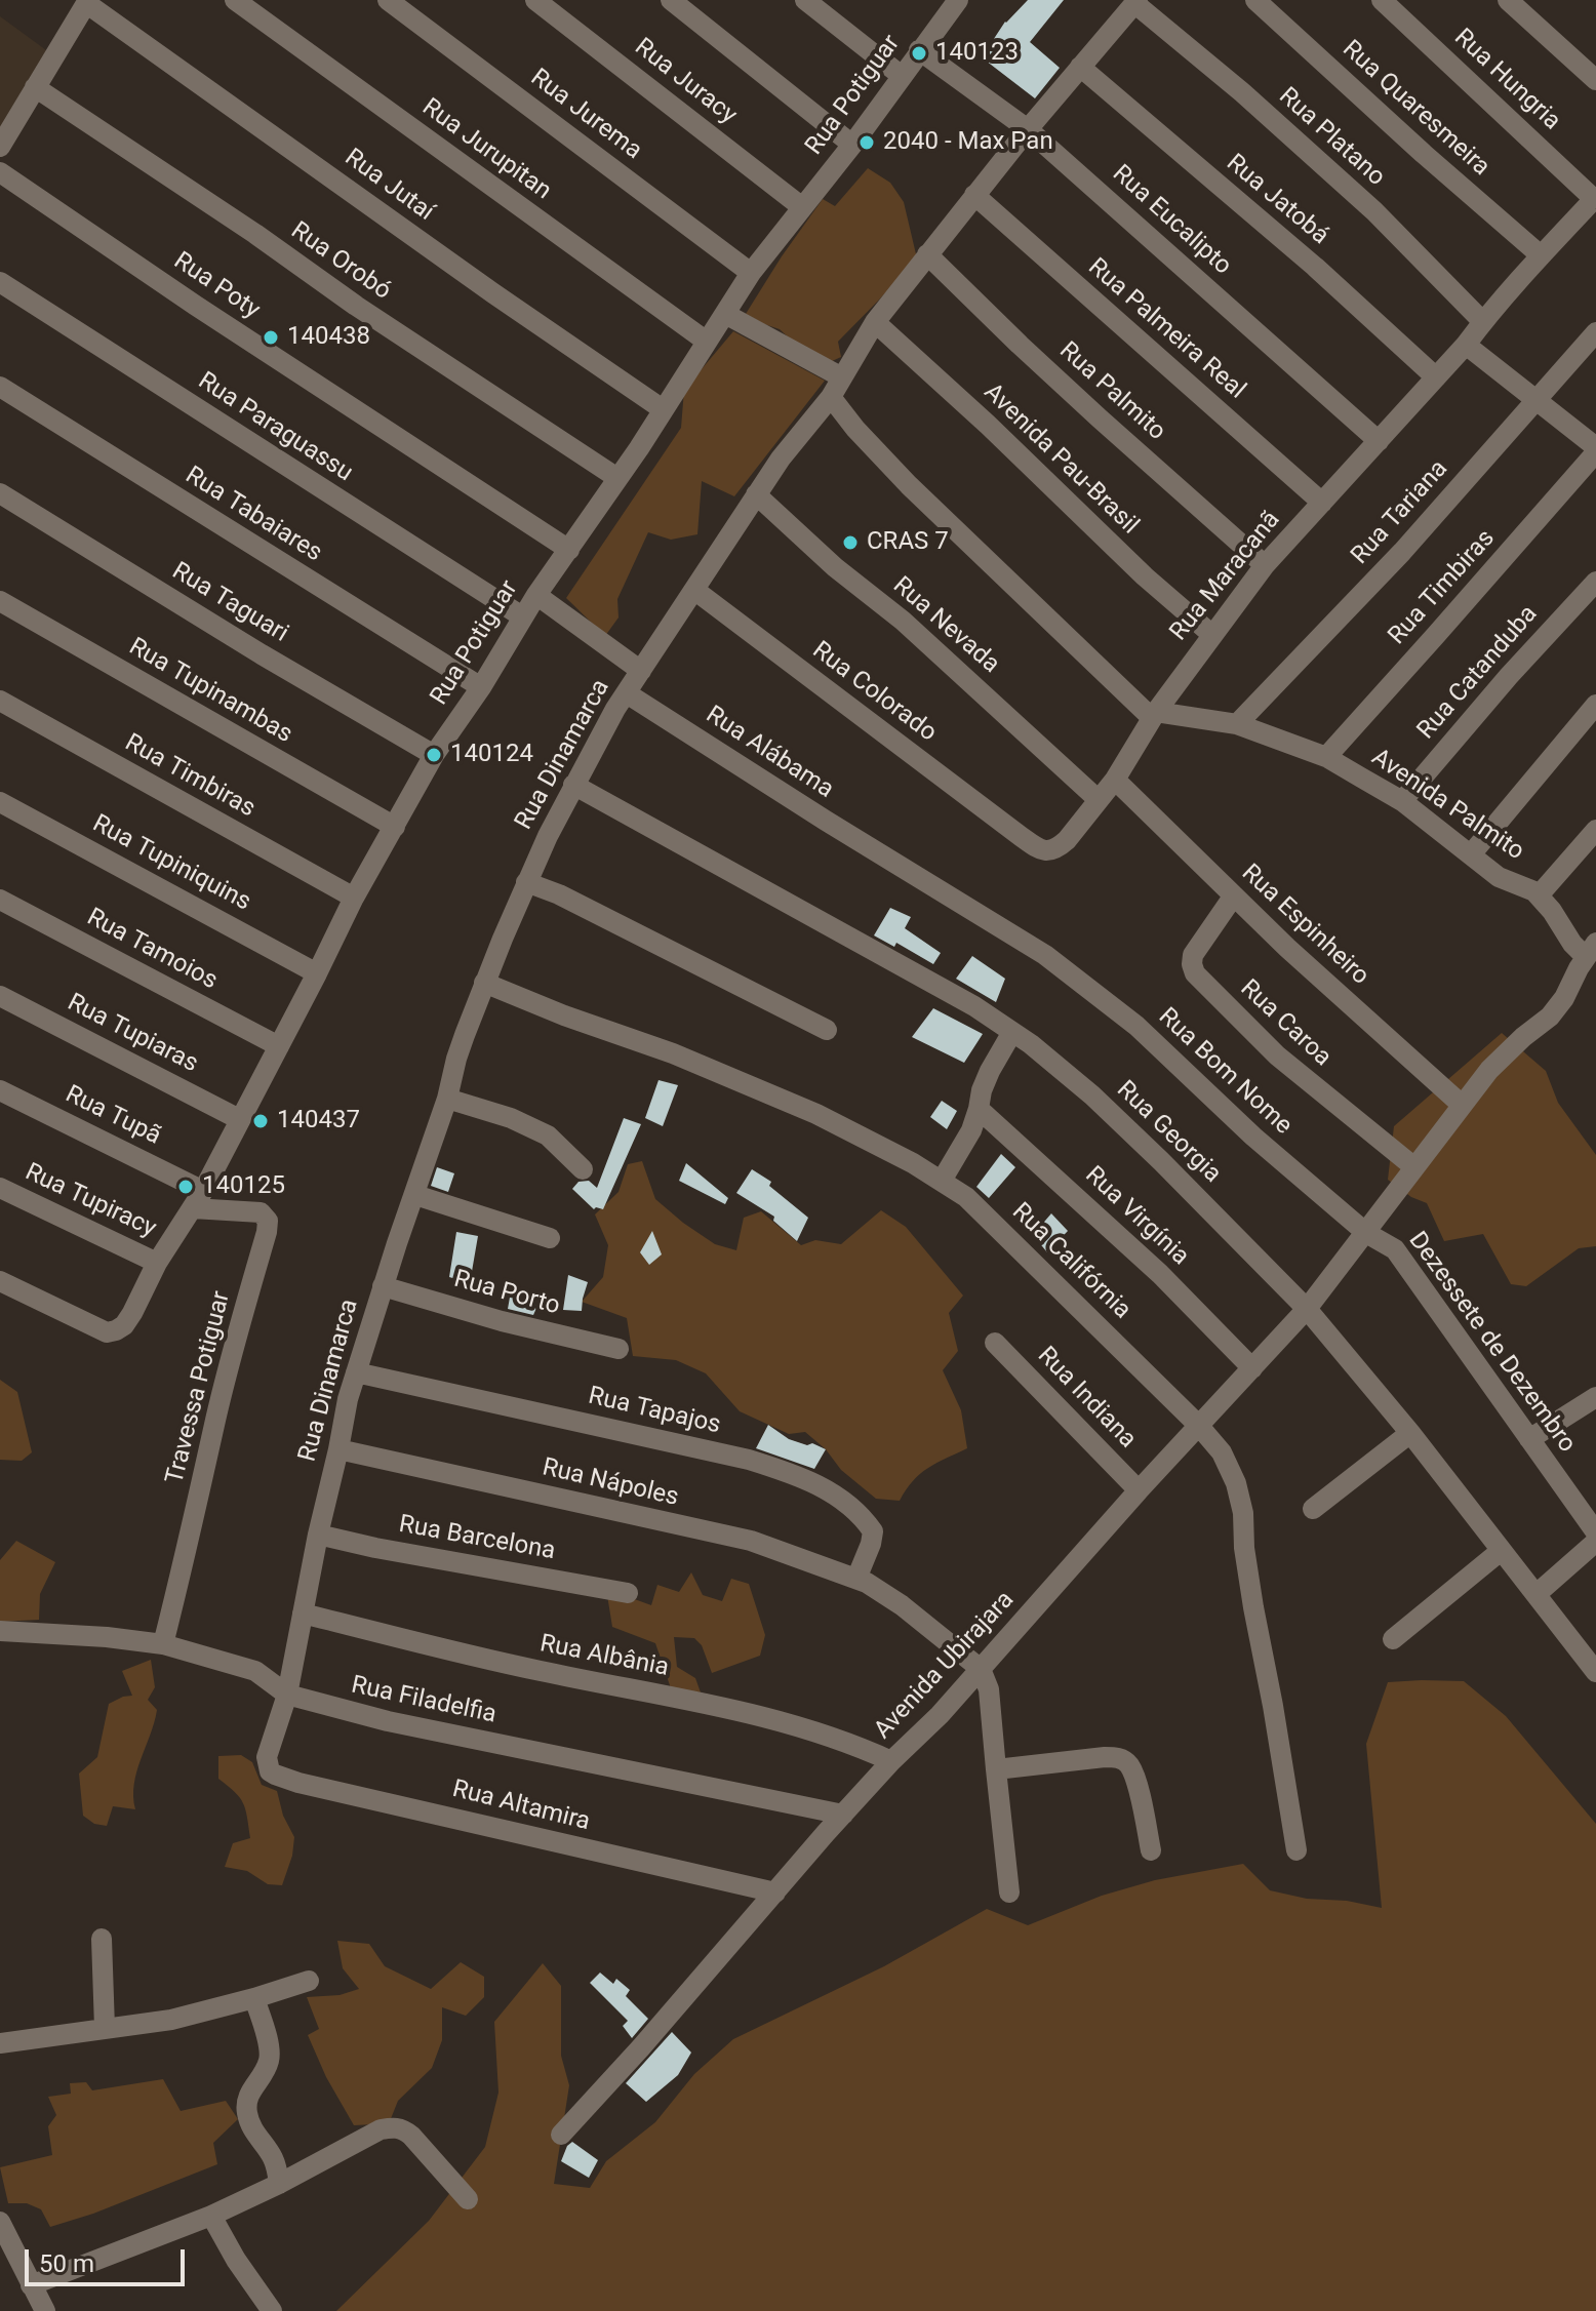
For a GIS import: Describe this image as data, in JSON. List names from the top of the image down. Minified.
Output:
{"streets":{"street":["Rua Hungria","Rua Juracy","Rua Potiguar","Rua Quaresmeira","Rua Jurema","Rua Platano","Rua Jurupitan","Rua Jutaí","Rua Jatobá","Rua Eucalipto","Rua Orobó","Rua Poty","Rua Palmeira Real","Rua Palmito","Rua Paraguassu","Avenida Pau-Brasil","Rua Tariana","Rua Tabaiares","Rua Maracanã","Rua Timbiras","Rua Taguari","Rua Nevada","Rua Catanduba","Rua Tupinambas","Rua Colorado","Rua Alábama","Rua Dinamarca","Avenida Palmito","Rua Tupiniquins","Rua Espinheiro","Rua Tamoios","Rua Caroa","Rua Tupiaras","Rua Bom Nome","Rua Tupã","Rua Georgia","Rua Tupiracy","Rua Virgínia","Rua Califórnia","Rua Porto","Dezessete de Dezembro","Travessa Potiguar","Rua Indiana","Rua Tapajos","Rua Nápoles","Rua Barcelona","Rua Albânia","Avenida Ubirajara","Rua Filadelfia","Rua Altamira"]},"crossings":[["Rua Hungria","Rua Maracanã"],["Rua Juracy","Rua Potiguar"],["Rua Potiguar","Rua Jurema"],["Rua Potiguar","Rua Jurupitan"],["Rua Potiguar","Rua Jutaí"],["Rua Potiguar","Rua Eucalipto"],["Rua Potiguar","Rua Orobó"],["Rua Potiguar","Rua Poty"],["Rua Potiguar","Rua Paraguassu"],["Rua Potiguar","Rua Tabaiares"],["Rua Potiguar","Rua Timbiras"],["Rua Potiguar","Rua Taguari"],["Rua Potiguar","Rua Tupinambas"],["Rua Potiguar","Rua Tupiniquins"],["Rua Potiguar","Rua Tamoios"],["Rua Potiguar","Rua Tupiaras"],["Rua Potiguar","Rua Tupã"],["Rua Potiguar","Rua Tupiracy"],["Rua Potiguar","Travessa Potiguar"],["Rua Quaresmeira","Rua Maracanã"],["Rua Platano","Rua Maracanã"],["Rua Platano","Rua Dinamarca"],["Rua Jatobá","Rua Maracanã"],["Rua Jatobá","Rua Dinamarca"],["Rua Eucalipto","Rua Maracanã"],["Rua Eucalipto","Rua Dinamarca"],["Rua Palmeira Real","Rua Maracanã"],["Rua Palmeira Real","Rua Dinamarca"],["Rua Palmito","Rua Maracanã"],["Rua Palmito","Rua Dinamarca"],["Avenida Pau-Brasil","Rua Maracanã"],["Avenida Pau-Brasil","Rua Dinamarca"],["Rua Tariana","Avenida Palmito"],["Rua Maracanã","Rua Nevada"],["Rua Maracanã","Rua Colorado"],["Rua Maracanã","Avenida Palmito"],["Rua Maracanã","Rua Espinheiro"],["Rua Timbiras","Avenida Palmito"],["Rua Nevada","Rua Dinamarca"],["Rua Catanduba","Avenida Palmito"],["Rua Colorado","Rua Dinamarca"],["Rua Alábama","Rua Dinamarca"],["Rua Alábama","Rua Bom Nome"],["Rua Dinamarca","Rua Georgia"],["Rua Dinamarca","Rua Califórnia"],["Rua Dinamarca","Rua Porto"],["Rua Dinamarca","Rua Tapajos"],["Rua Dinamarca","Rua Nápoles"],["Rua Dinamarca","Rua Barcelona"],["Rua Dinamarca","Rua Albânia"],["Rua Dinamarca","Rua Filadelfia"],["Rua Dinamarca","Rua Altamira"],["Avenida Palmito","Avenida Ubirajara"],["Rua Espinheiro","Rua Caroa"],["Rua Espinheiro","Avenida Ubirajara"],["Rua Caroa","Avenida Ubirajara"],["Rua Bom Nome","Dezessete de Dezembro"],["Rua Bom Nome","Avenida Ubirajara"],["Rua Tupã","Travessa Potiguar"],["Rua Georgia","Avenida Ubirajara"],["Rua Virgínia","Avenida Ubirajara"],["Rua Califórnia","Avenida Ubirajara"],["Dezessete de Dezembro","Avenida Ubirajara"],["Travessa Potiguar","Rua Filadelfia"],["Rua Indiana","Avenida Ubirajara"],["Rua Tapajos","Rua Nápoles"],["Rua Nápoles","Avenida Ubirajara"],["Rua Albânia","Avenida Ubirajara"],["Avenida Ubirajara","Rua Filadelfia"],["Avenida Ubirajara","Rua Altamira"]],"places":["140123","2040 - Max Pan","140438","CRAS 7","140124","140437","140125"],"scale_bar":"50 m"}
